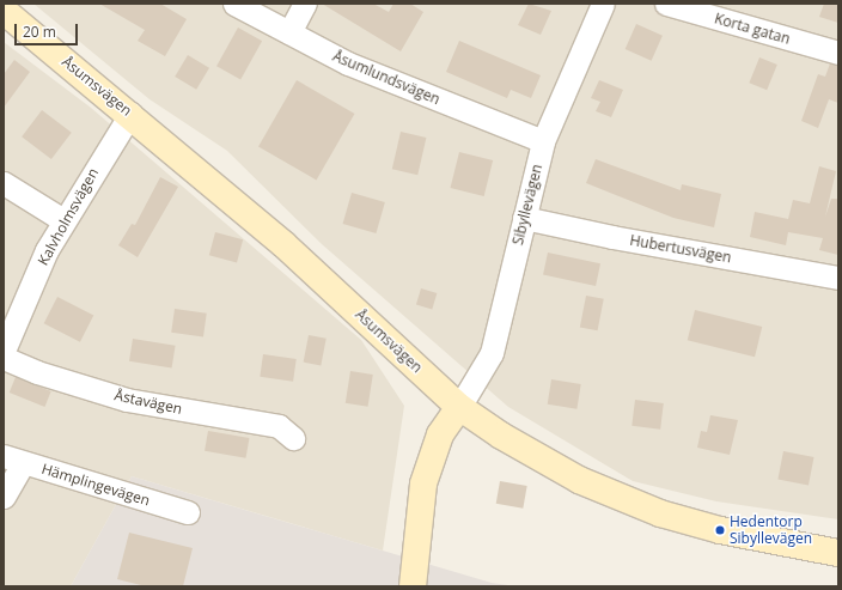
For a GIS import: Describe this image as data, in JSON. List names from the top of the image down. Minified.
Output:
{"streets":{"street":["Korta gatan","Åsumlundsvägen","Åsumsvägen","Sibyllevägen","Kalvholmsvägen","Hubertusvägen","Åstavägen","Hämplingevägen"]},"crossings":[["Åsumlundsvägen","Sibyllevägen"],["Åsumsvägen","Sibyllevägen"],["Åsumsvägen","Kalvholmsvägen"],["Sibyllevägen","Hubertusvägen"]],"places":["Hedentorp Sibyllevägen"],"scale_bar":"20 m"}
